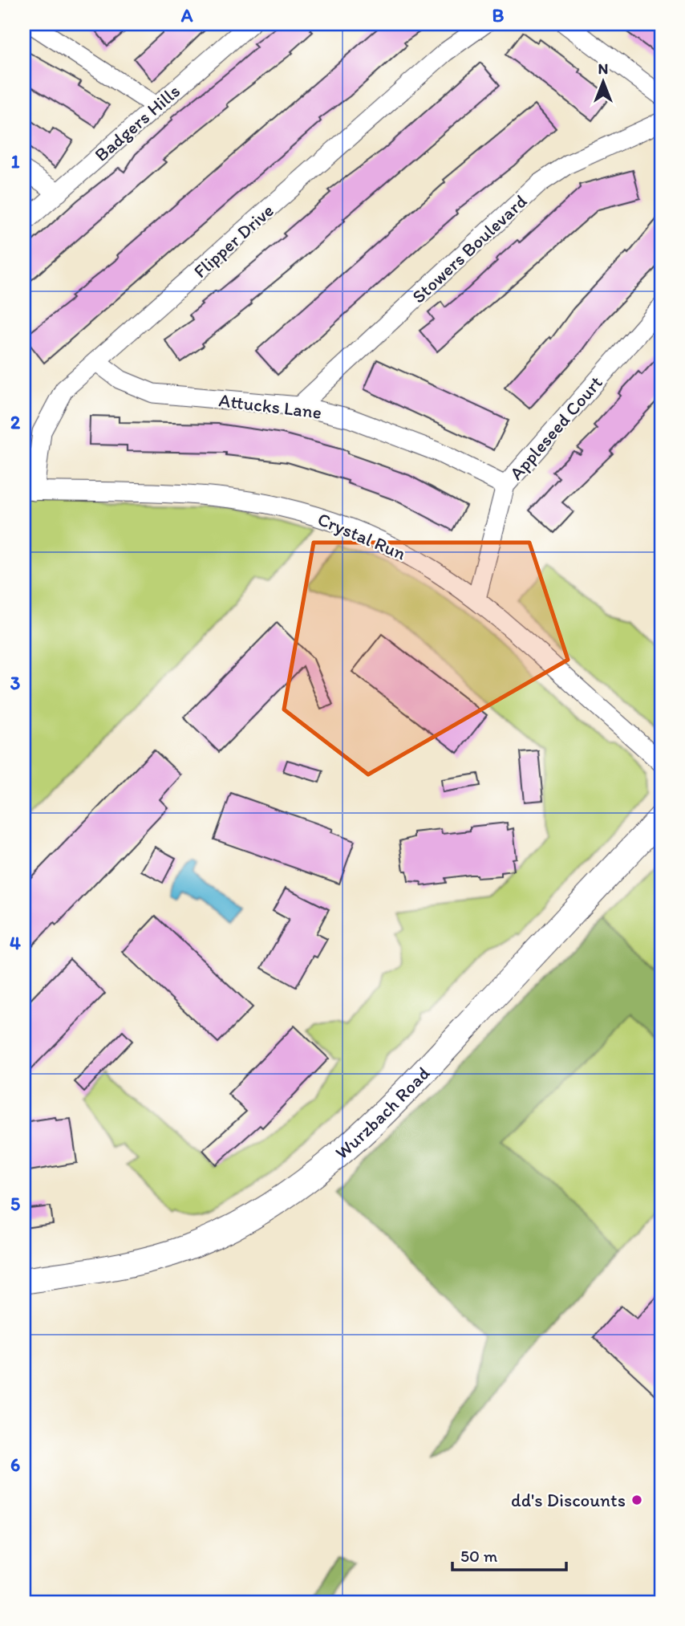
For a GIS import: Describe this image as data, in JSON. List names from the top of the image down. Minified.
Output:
{"streets":{"main road":["Wurzbach Road"],"street":["Badgers Hills","Flipper Drive","Stowers Boulevard","Attucks Lane","Appleseed Court","Crystal Run"]},"crossings":[["Flipper Drive","Attucks Lane"],["Flipper Drive","Crystal Run"],["Stowers Boulevard","Attucks Lane"],["Attucks Lane","Appleseed Court"],["Appleseed Court","Crystal Run"]],"places":["dd's Discounts"],"scale_bar":"50 m","north":"top","grid":{"columns":["A","B"],"rows":["1","2","3","4","5","6"]}}
